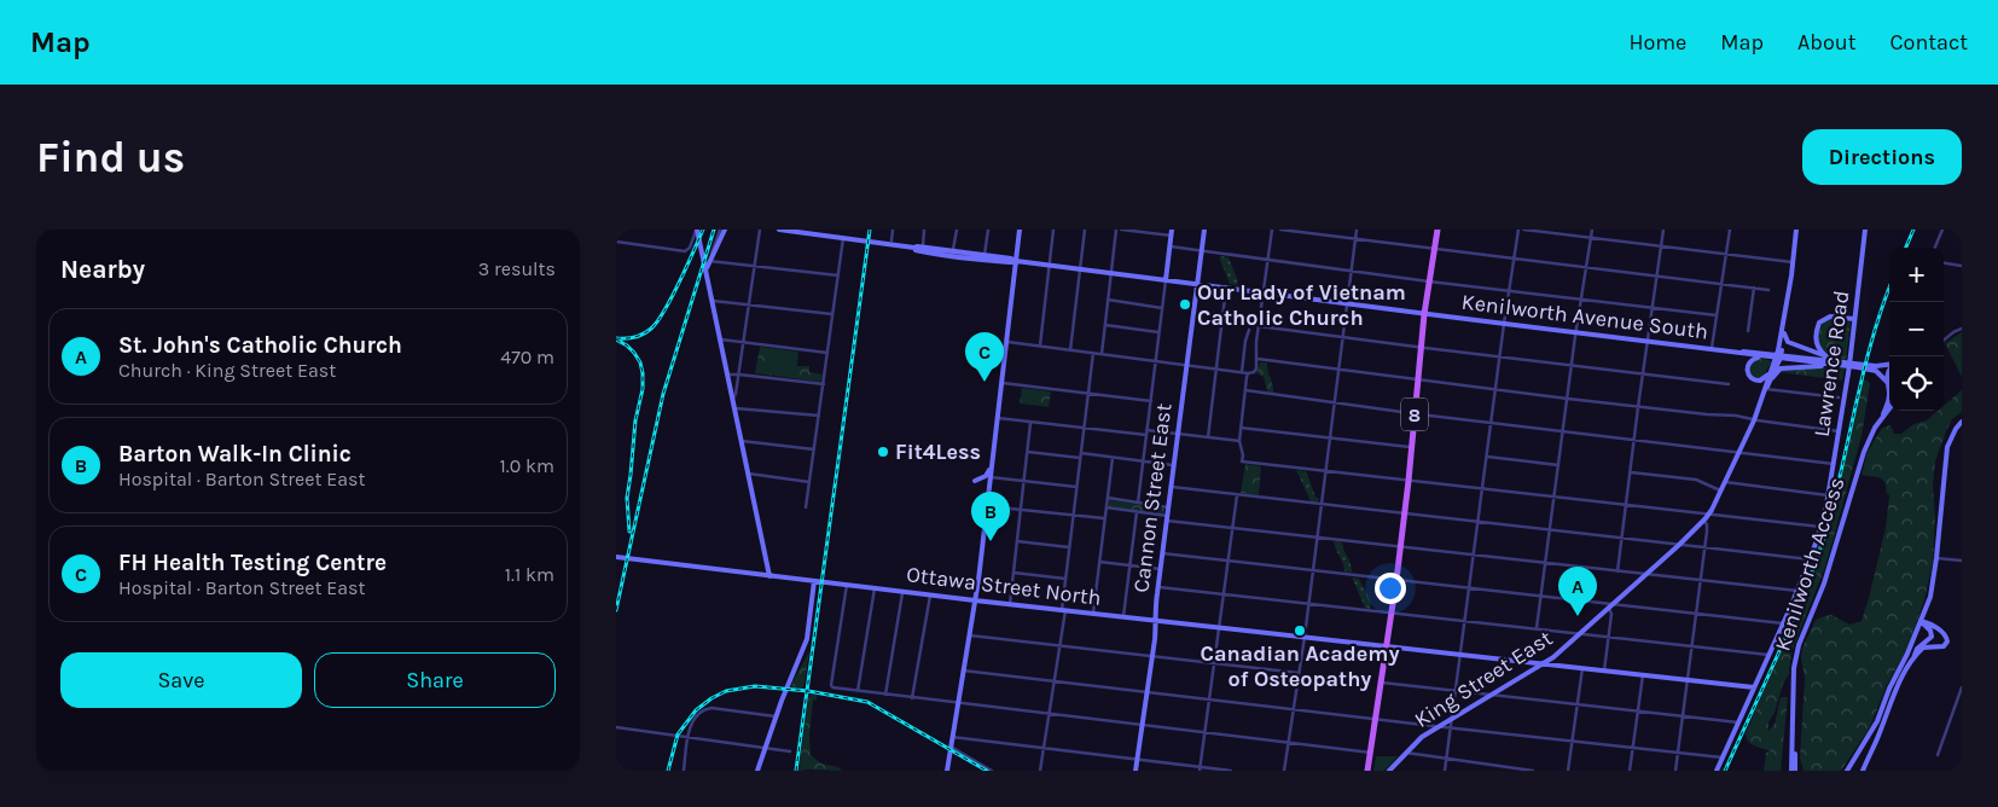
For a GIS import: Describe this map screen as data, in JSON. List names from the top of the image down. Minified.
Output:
{"streets":{"main road":["Kenilworth Avenue South","Lawrence Road","8","Cannon Street East","Kenilworth Access","Ottawa Street North","King Street East"]},"crossings":[["Kenilworth Avenue South","8"],["Kenilworth Avenue South","Cannon Street East"],["Kenilworth Avenue South","Kenilworth Access"],["Lawrence Road","Ottawa Street North"],["8","Ottawa Street North"],["Cannon Street East","Ottawa Street North"],["Ottawa Street North","King Street East"]],"places":["Our Lady of Vietnam Catholic Church","Fit4Less","Canadian Academy of Osteopathy"],"page":{"header":"Map","nav":["Home","Map","About","Contact"],"buttons":["Directions",["Save","Share"]],"title":"Find us","heading":["Nearby","3 results"],"map_buttons":["+","−"],"list":[{"mark":"A","name":"St. John's Catholic Church","note":"Church · King Street East","value":"470 m"},{"mark":"B","name":"Barton Walk-In Clinic","note":"Hospital · Barton Street East","value":"1.0 km"},{"mark":"C","name":"FH Health Testing Centre","note":"Hospital · Barton Street East","value":"1.1 km"}],"pins":["C","B","A"]}}
